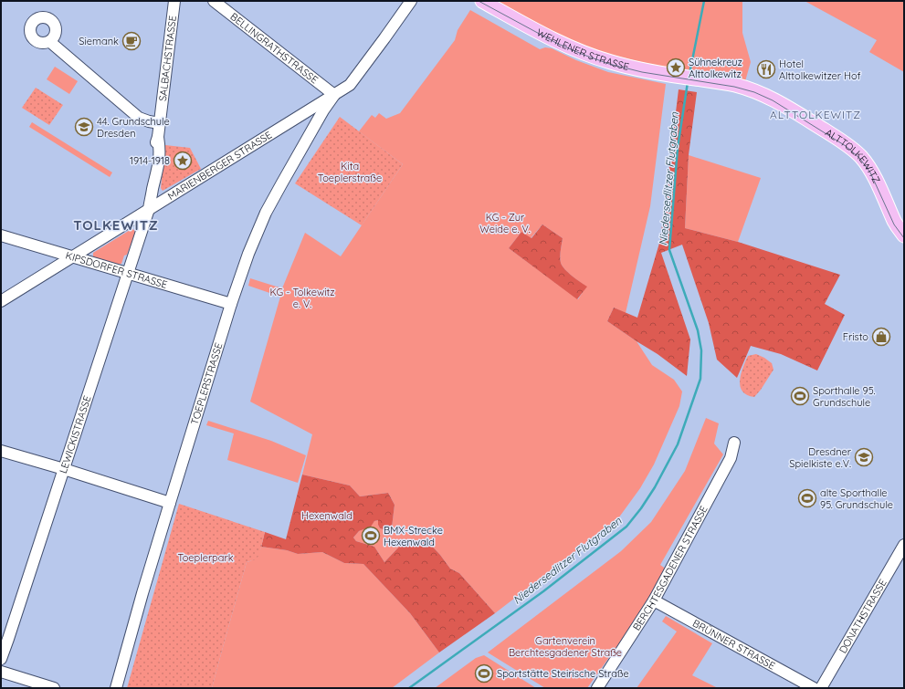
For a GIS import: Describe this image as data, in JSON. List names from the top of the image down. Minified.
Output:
{"streets":{"main road":["WEHLENER STRASSE","ALTTOLKEWITZ"],"street":["BELLINGRATHSTRASSE","SALBACHSTRASSE","MARIENBERGER STRASSE","KIPSDORFER STRASSE","TOEPLERSTRASSE","LEWICKISTRASSE","BERCHTESGADENER STRASSE","DONATHSTRASSE","BRÜNNER STRASSE"]},"crossings":[["BELLINGRATHSTRASSE","MARIENBERGER STRASSE"],["BELLINGRATHSTRASSE","TOEPLERSTRASSE"],["WEHLENER STRASSE","ALTTOLKEWITZ"],["SALBACHSTRASSE","MARIENBERGER STRASSE"],["SALBACHSTRASSE","LEWICKISTRASSE"],["MARIENBERGER STRASSE","KIPSDORFER STRASSE"],["MARIENBERGER STRASSE","TOEPLERSTRASSE"],["MARIENBERGER STRASSE","LEWICKISTRASSE"],["KIPSDORFER STRASSE","TOEPLERSTRASSE"],["KIPSDORFER STRASSE","LEWICKISTRASSE"],["BERCHTESGADENER STRASSE","BRÜNNER STRASSE"]],"districts":["ALTTOLKEWITZ","TOLKEWITZ"],"water":["Niedersedlitzer Flutgraben"],"parks":["Kita Toeplerstraße","KG - Zur Weide e. V.","KG - Tolkewitz e. V.","Hexenwald","Toeplerpark","Gartenverein Berchtesgadener Straße"],"places":{"cafe":["Siemank"],"place":["Sühnekreuz Alttolkewitz","1914-1918"],"restaurant":["Hotel Alttolkewitzer Hof"],"school or university":["44. Grundschule Dresden","Dresdner Spielkiste e.V."],"shop":["Fristo"],"sports":["Sporthalle 95. Grundschule","alte Sporthalle 95. Grundschule","BMX-Strecke Hexenwald","Sportstätte Steirische Straße"]}}
